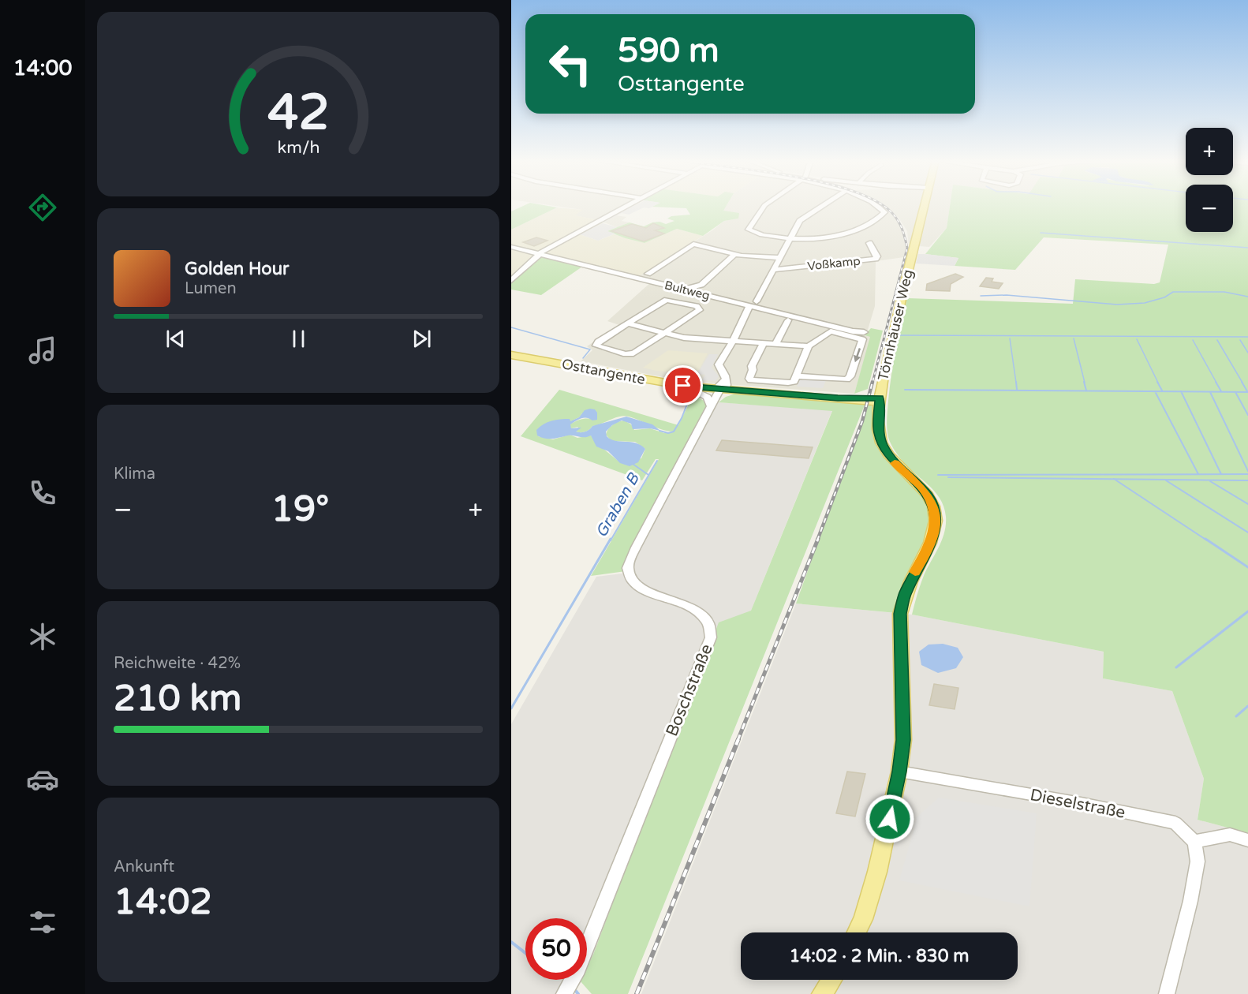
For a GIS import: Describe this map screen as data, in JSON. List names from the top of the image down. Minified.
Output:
{"streets":{"main road":["Tönnhäuser Weg","Osttangente"],"street":["Voßkamp","Bultweg","Boschstraße","Dieselstraße"]},"crossings":[["Tönnhäuser Weg","Osttangente"],["Tönnhäuser Weg","Dieselstraße"],["Osttangente","Boschstraße"]],"water":["Graben B"],"page":{"tabs":"14:00","turn":["590 m","Osttangente"],"map_buttons":["+","−"],"song":["Golden Hour","Lumen"],"tile":["Klima",["Reichweite · 42%","210 km"],["Ankunft","14:02"]],"heat":["−","19°","+"],"limit":"50","trip":"14:02 · 2 Min. · 830 m","gauge":["42","km/h"]}}
